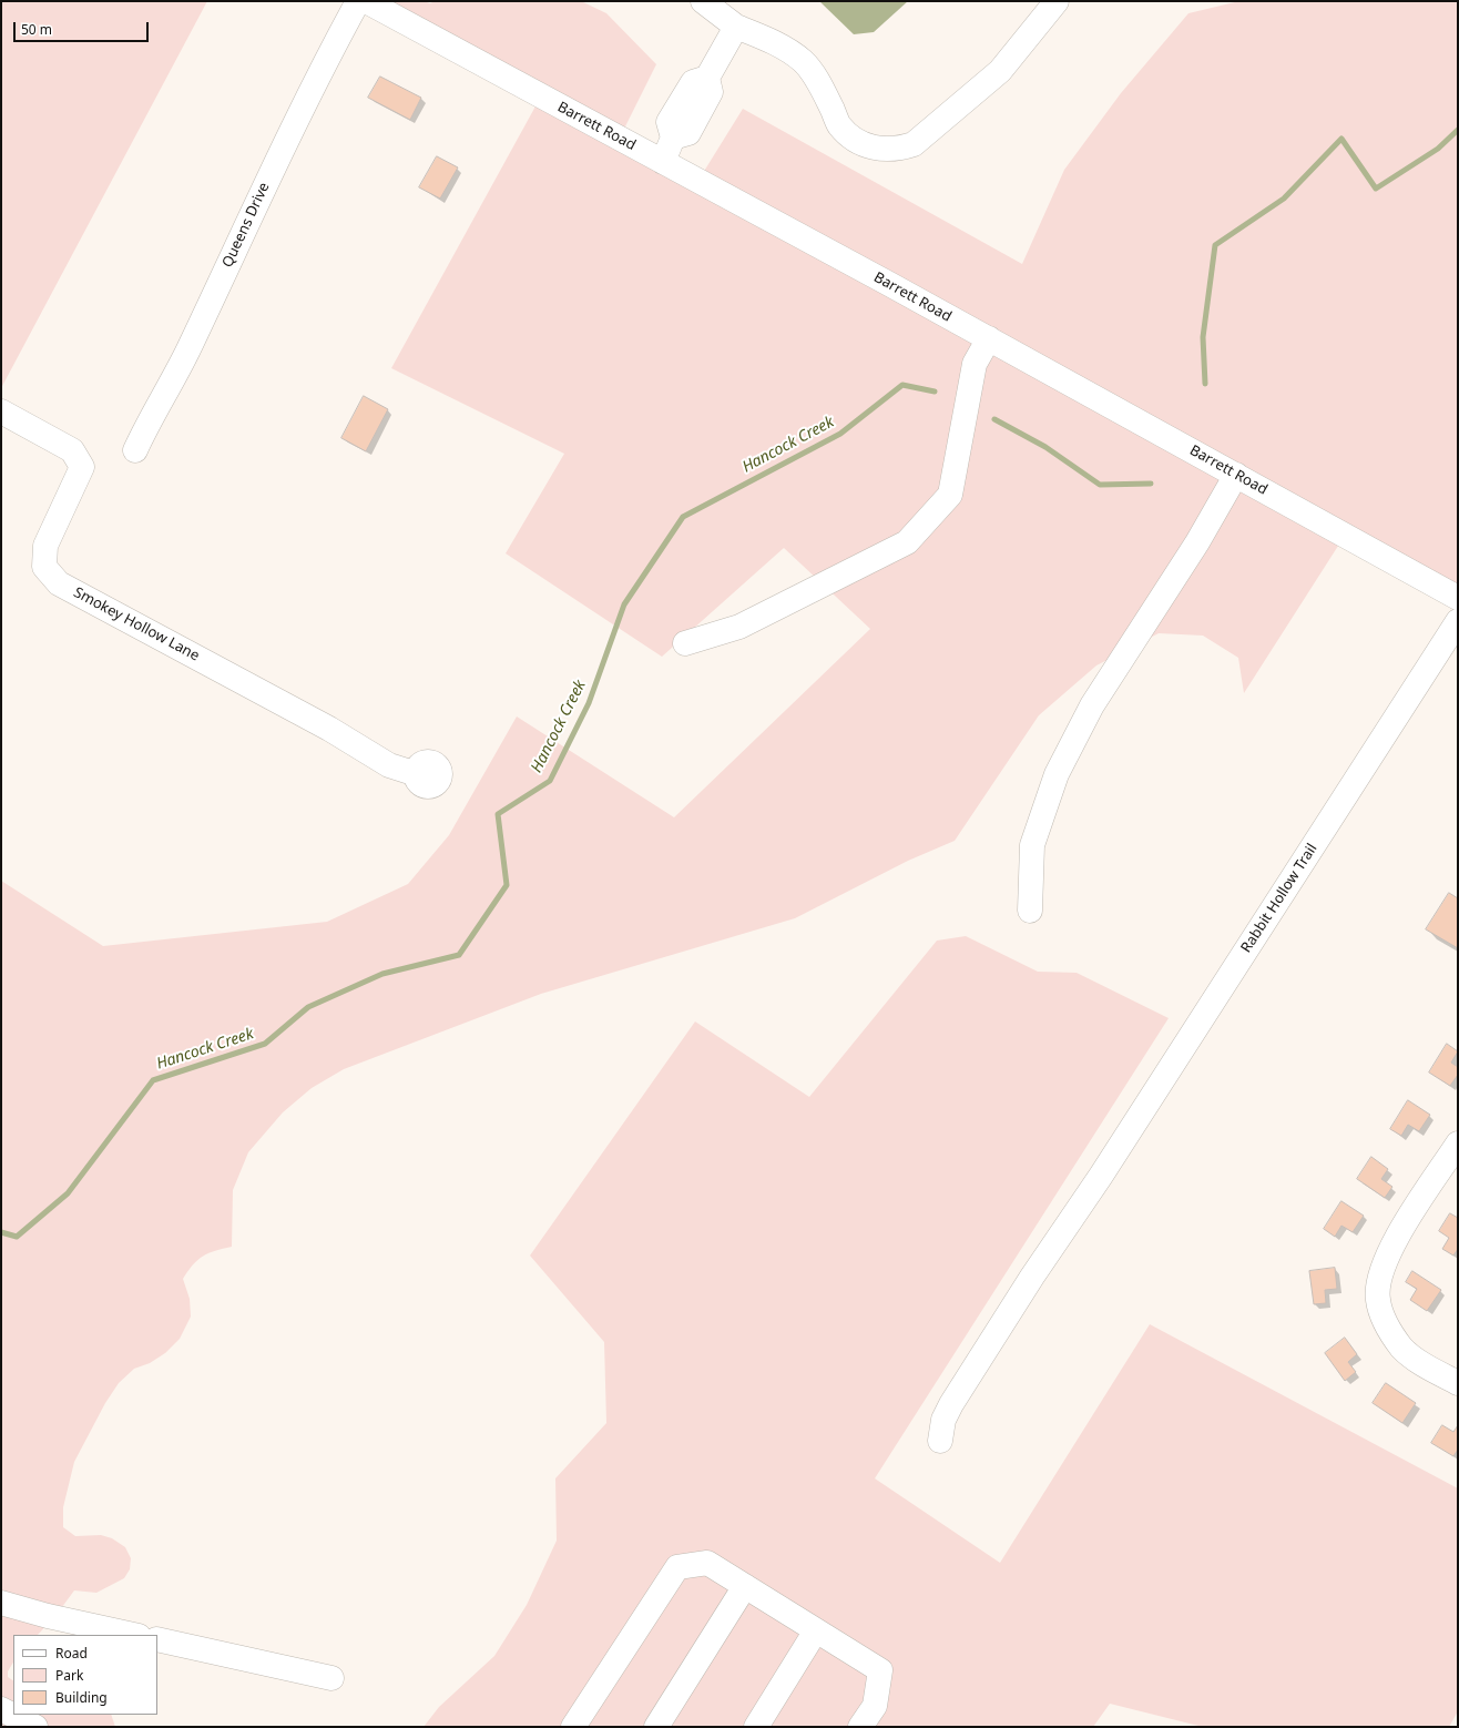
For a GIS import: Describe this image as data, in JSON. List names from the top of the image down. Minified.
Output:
{"streets":{"street":["Barrett Road","Queens Drive","Smokey Hollow Lane","Rabbit Hollow Trail"]},"water":["Hancock Creek"],"legend":["Road","Park","Building"],"scale_bar":"50 m"}
